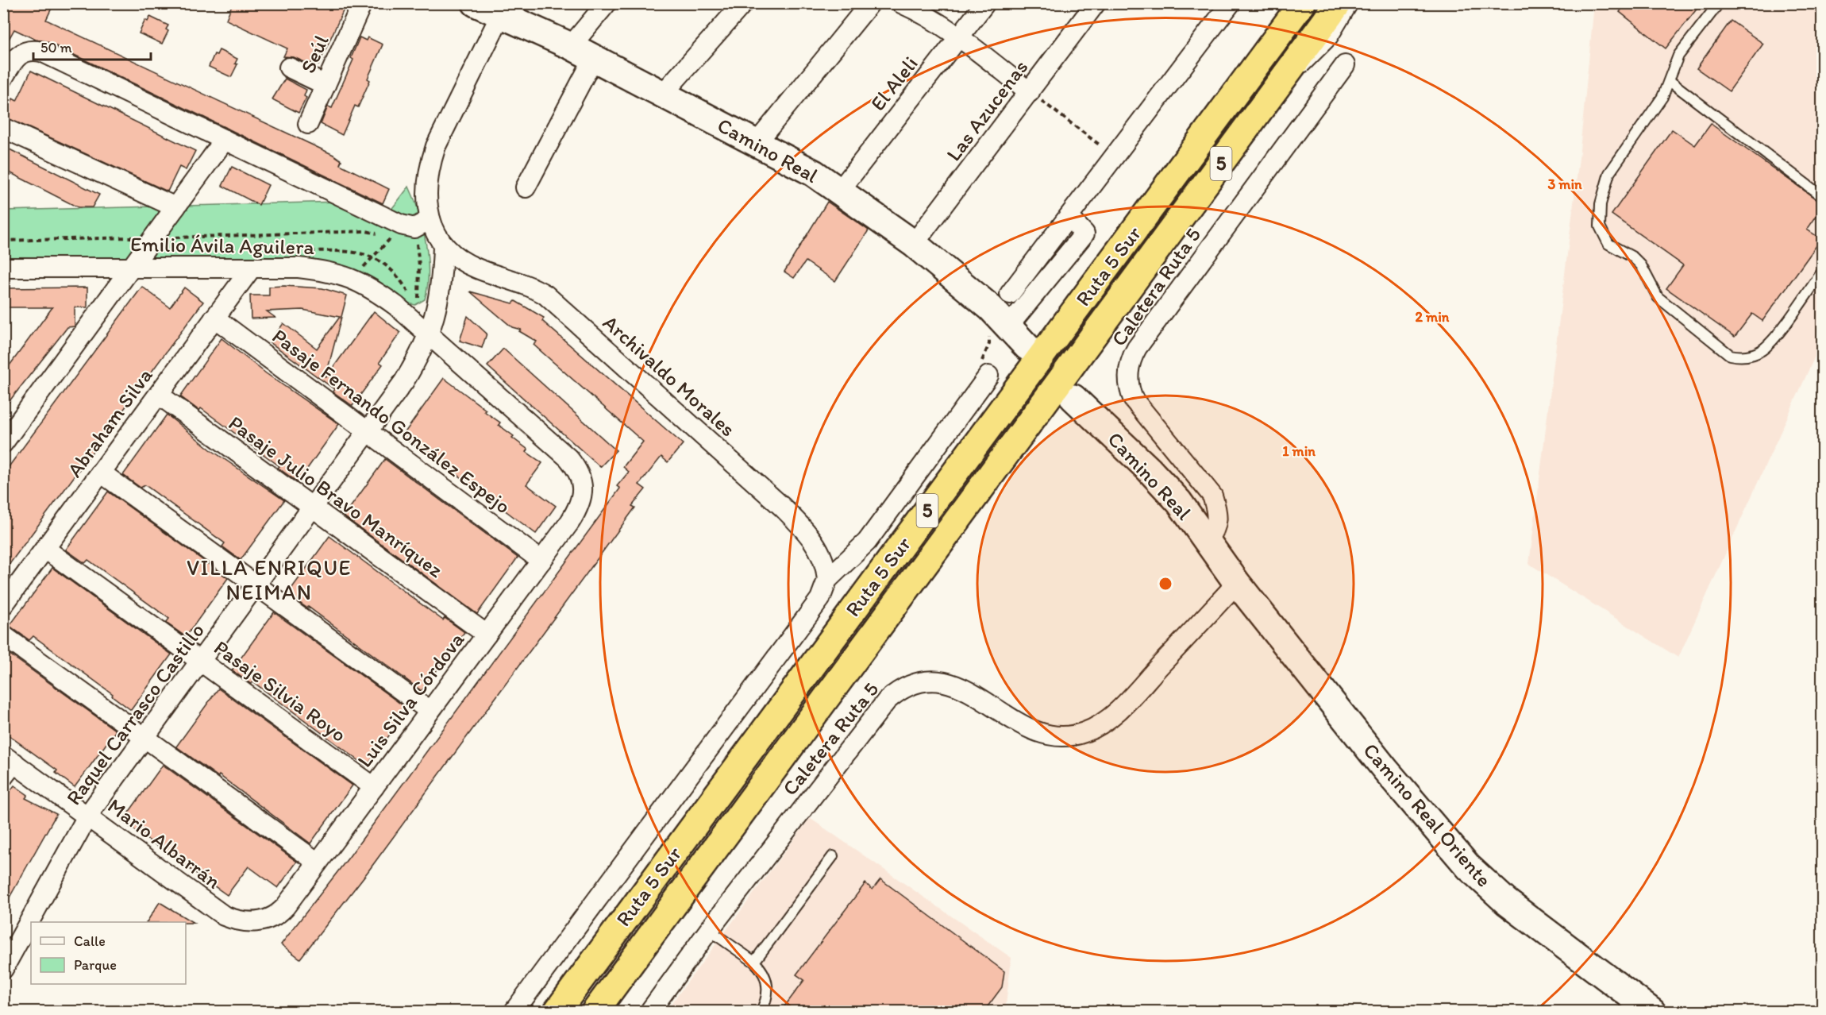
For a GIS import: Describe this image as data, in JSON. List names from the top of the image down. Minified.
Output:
{"streets":{"highway":["5","Ruta 5 Sur"],"street":["Seúl","El Aleli","Las Azucenas","Camino Real","Emilio Ávila Aguilera","Caletera Ruta 5","Archivaldo Morales","Pasaje Fernando González Espejo","Abraham Silva","Pasaje Julio Bravo Manríquez","Pasaje Silvia Royo","Luis Silva Córdova","Raquel Carrasco Castillo","Camino Real Oriente","Mario Albarrán"]},"crossings":[["El Aleli","Camino Real"],["Las Azucenas","Camino Real"],["Camino Real","Caletera Ruta 5"],["Camino Real","Camino Real Oriente"],["Emilio Ávila Aguilera","Abraham Silva"],["Emilio Ávila Aguilera","Luis Silva Córdova"],["Emilio Ávila Aguilera","Raquel Carrasco Castillo"],["Caletera Ruta 5","Camino Real Oriente"],["Archivaldo Morales","Raquel Carrasco Castillo"],["Pasaje Fernando González Espejo","Abraham Silva"],["Pasaje Fernando González Espejo","Luis Silva Córdova"],["Pasaje Fernando González Espejo","Raquel Carrasco Castillo"],["Abraham Silva","Pasaje Julio Bravo Manríquez"],["Abraham Silva","Pasaje Silvia Royo"],["Pasaje Julio Bravo Manríquez","Luis Silva Córdova"],["Pasaje Julio Bravo Manríquez","Raquel Carrasco Castillo"],["Pasaje Silvia Royo","Luis Silva Córdova"],["Pasaje Silvia Royo","Raquel Carrasco Castillo"],["Luis Silva Córdova","Mario Albarrán"],["Raquel Carrasco Castillo","Mario Albarrán"]],"districts":["VILLA ENRIQUE NEIMAN"],"legend":["Calle","Parque"],"scale_bar":"50 m","rings":["3 min","2 min","1 min"]}
